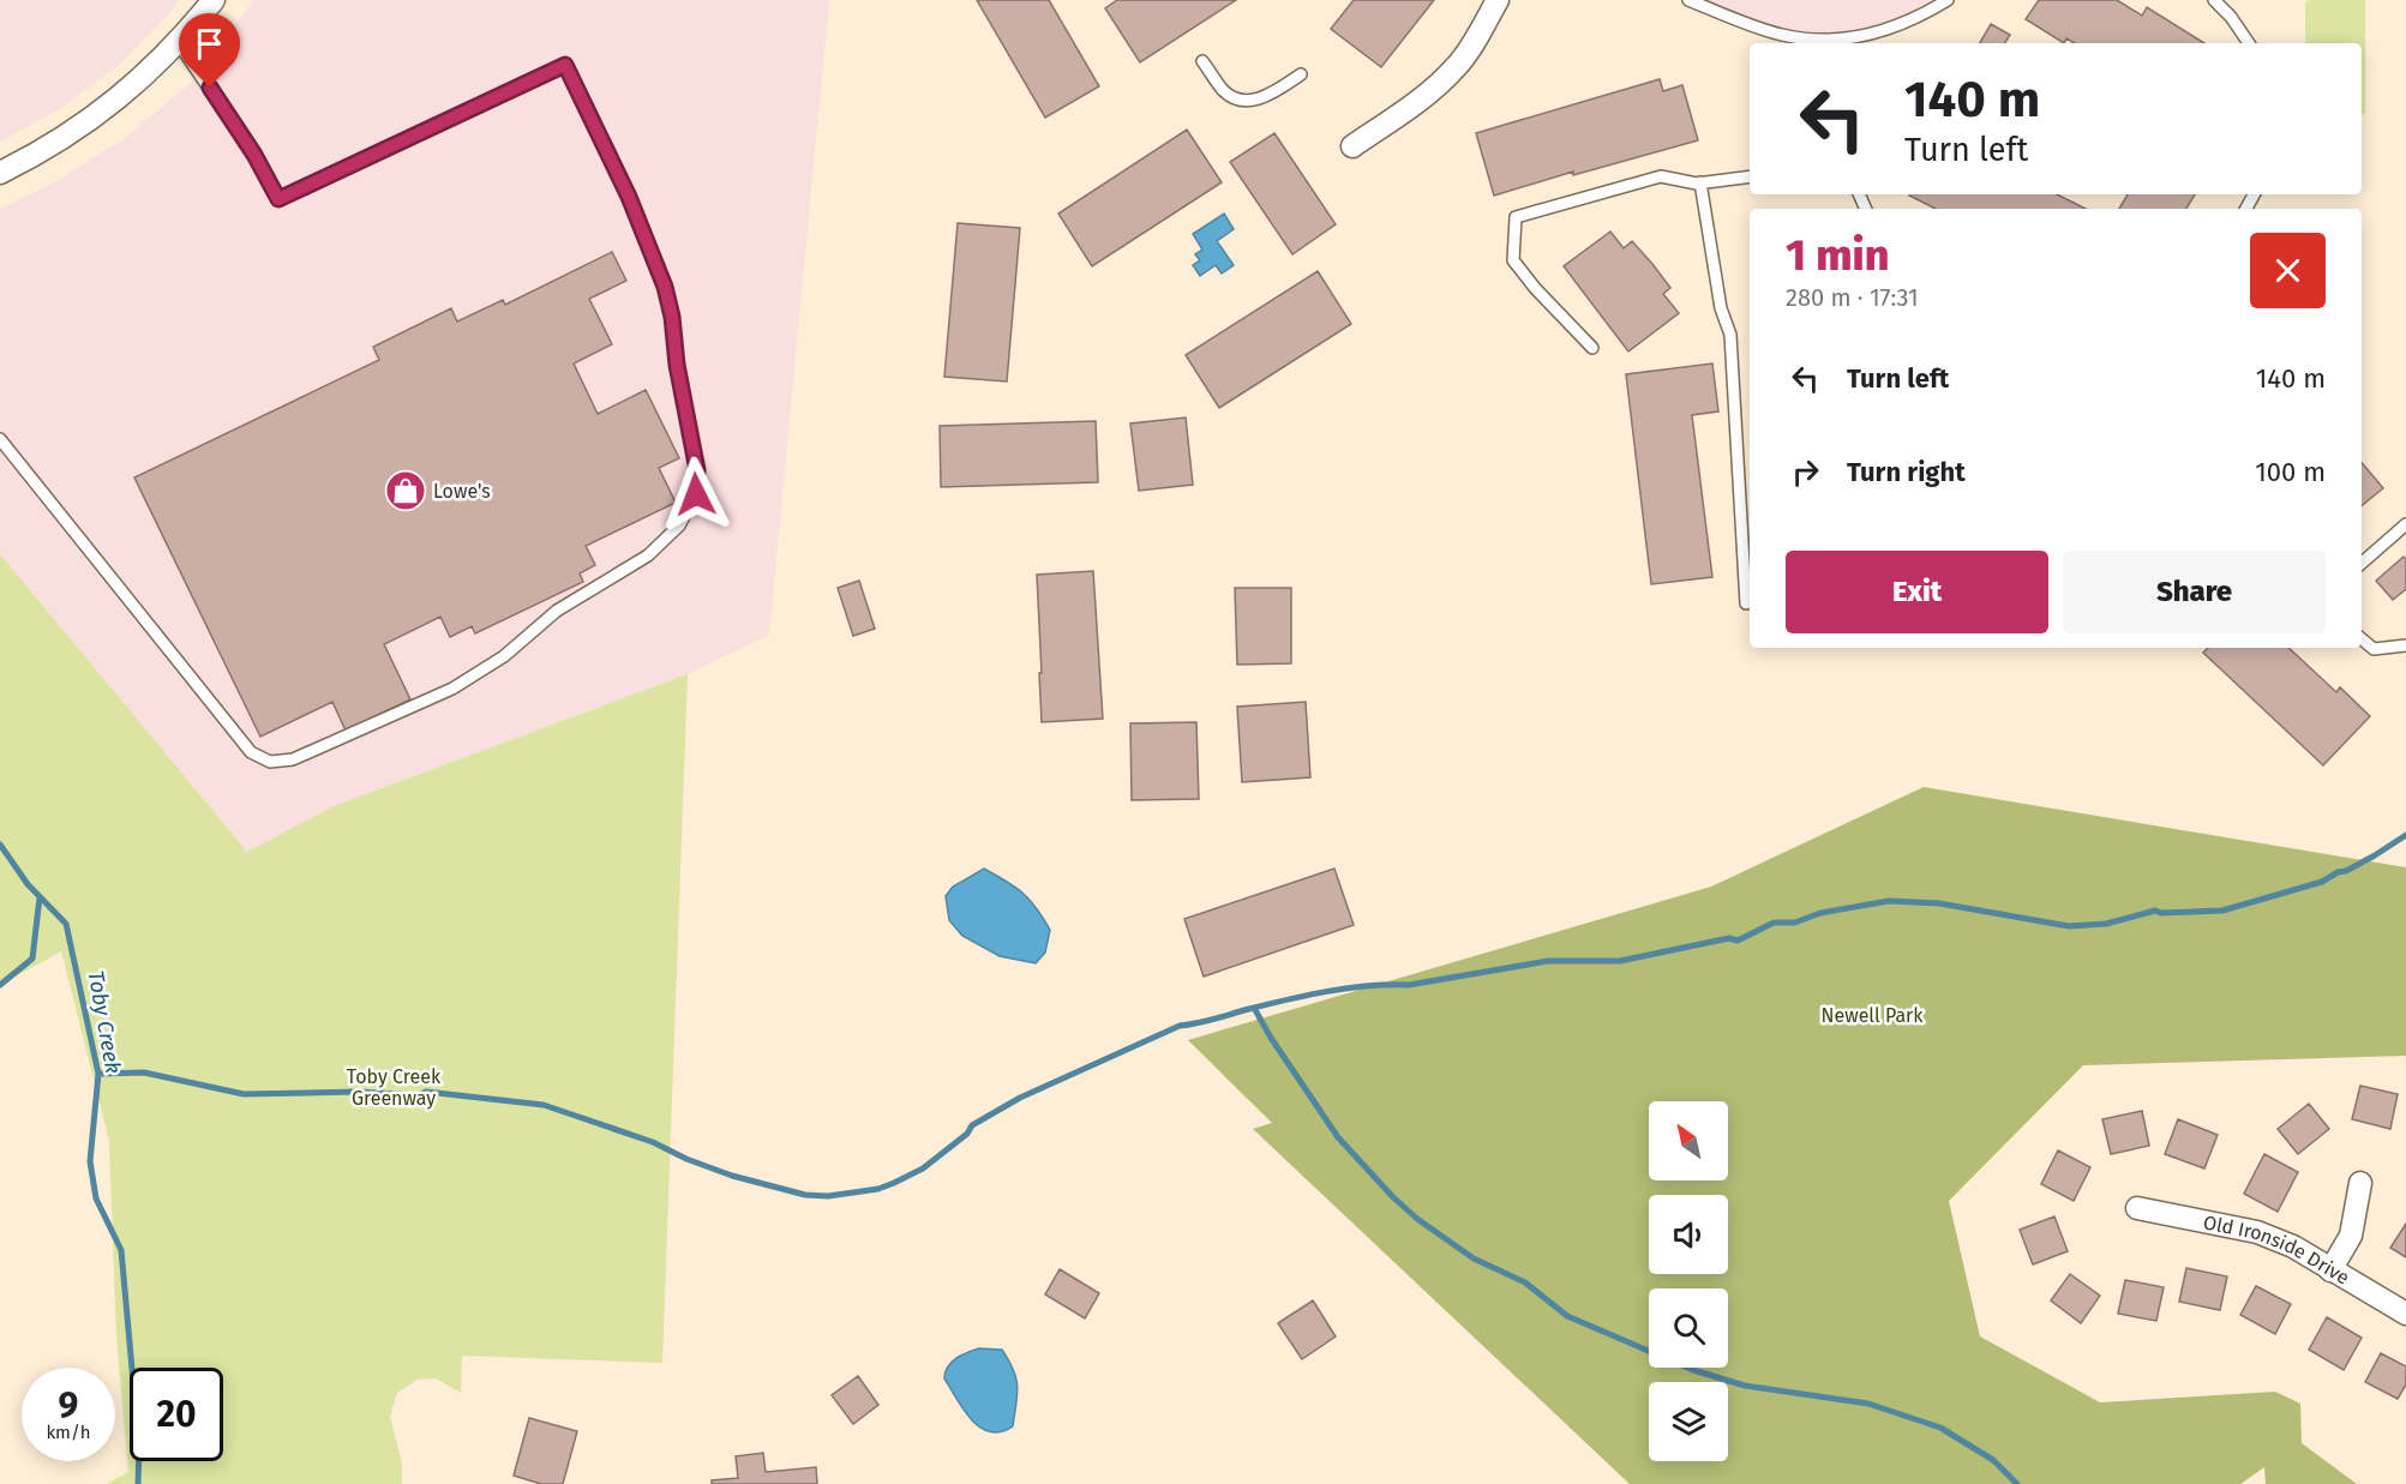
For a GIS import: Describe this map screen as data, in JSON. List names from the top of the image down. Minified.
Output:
{"streets":{"street":["Old Ironside Drive"]},"water":["Toby Creek"],"parks":["Newell Park","Toby Creek Greenway"],"places":{"shop":["Lowe's"]},"north":"top left","page":{"turn":["140 m","Turn left"],"heading":["1 min","280 m · 17:31"],"list":[{"name":"Turn left","value":"140 m"},{"name":"Turn right","value":"100 m"}],"buttons":["Exit","Share"],"speed":"9 km/h","limit":"20"}}
